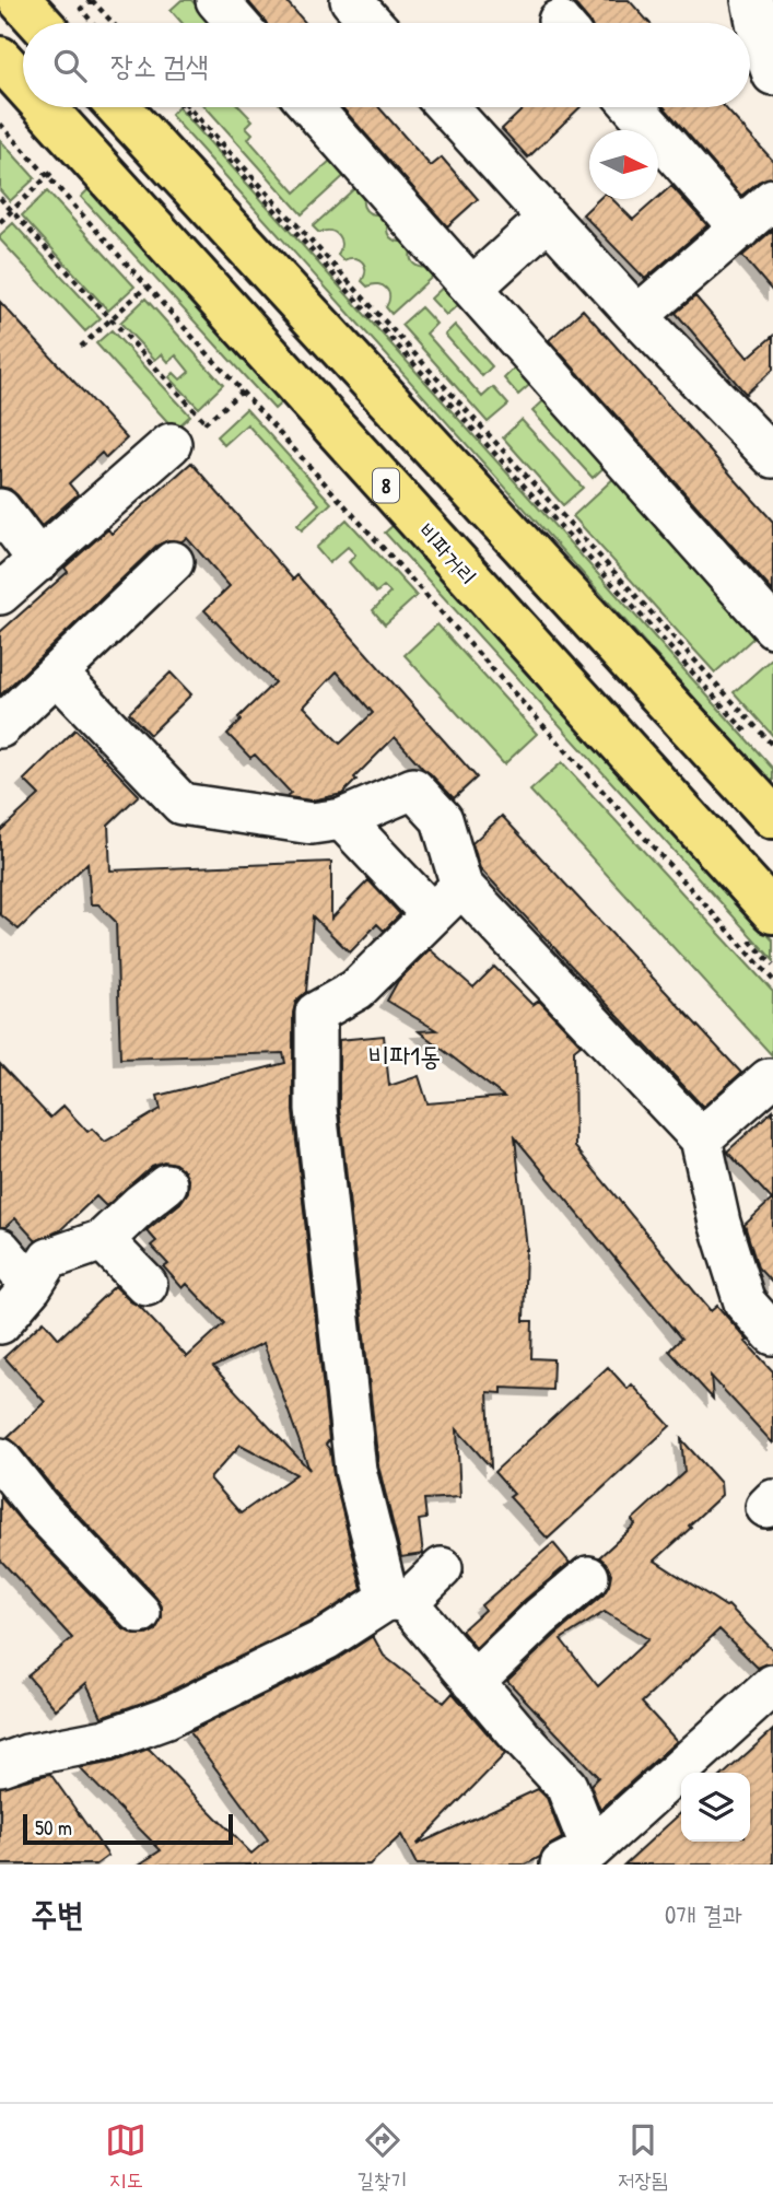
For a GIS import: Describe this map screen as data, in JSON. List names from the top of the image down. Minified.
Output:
{"streets":{"main road":["8","비파거리"]},"districts":["비파1동"],"scale_bar":"50 m","north":"right","page":{"search":"장소 검색","scale":"50 m","heading":["주변","0개 결과"],"nav":["지도","길찾기","저장됨"]}}
